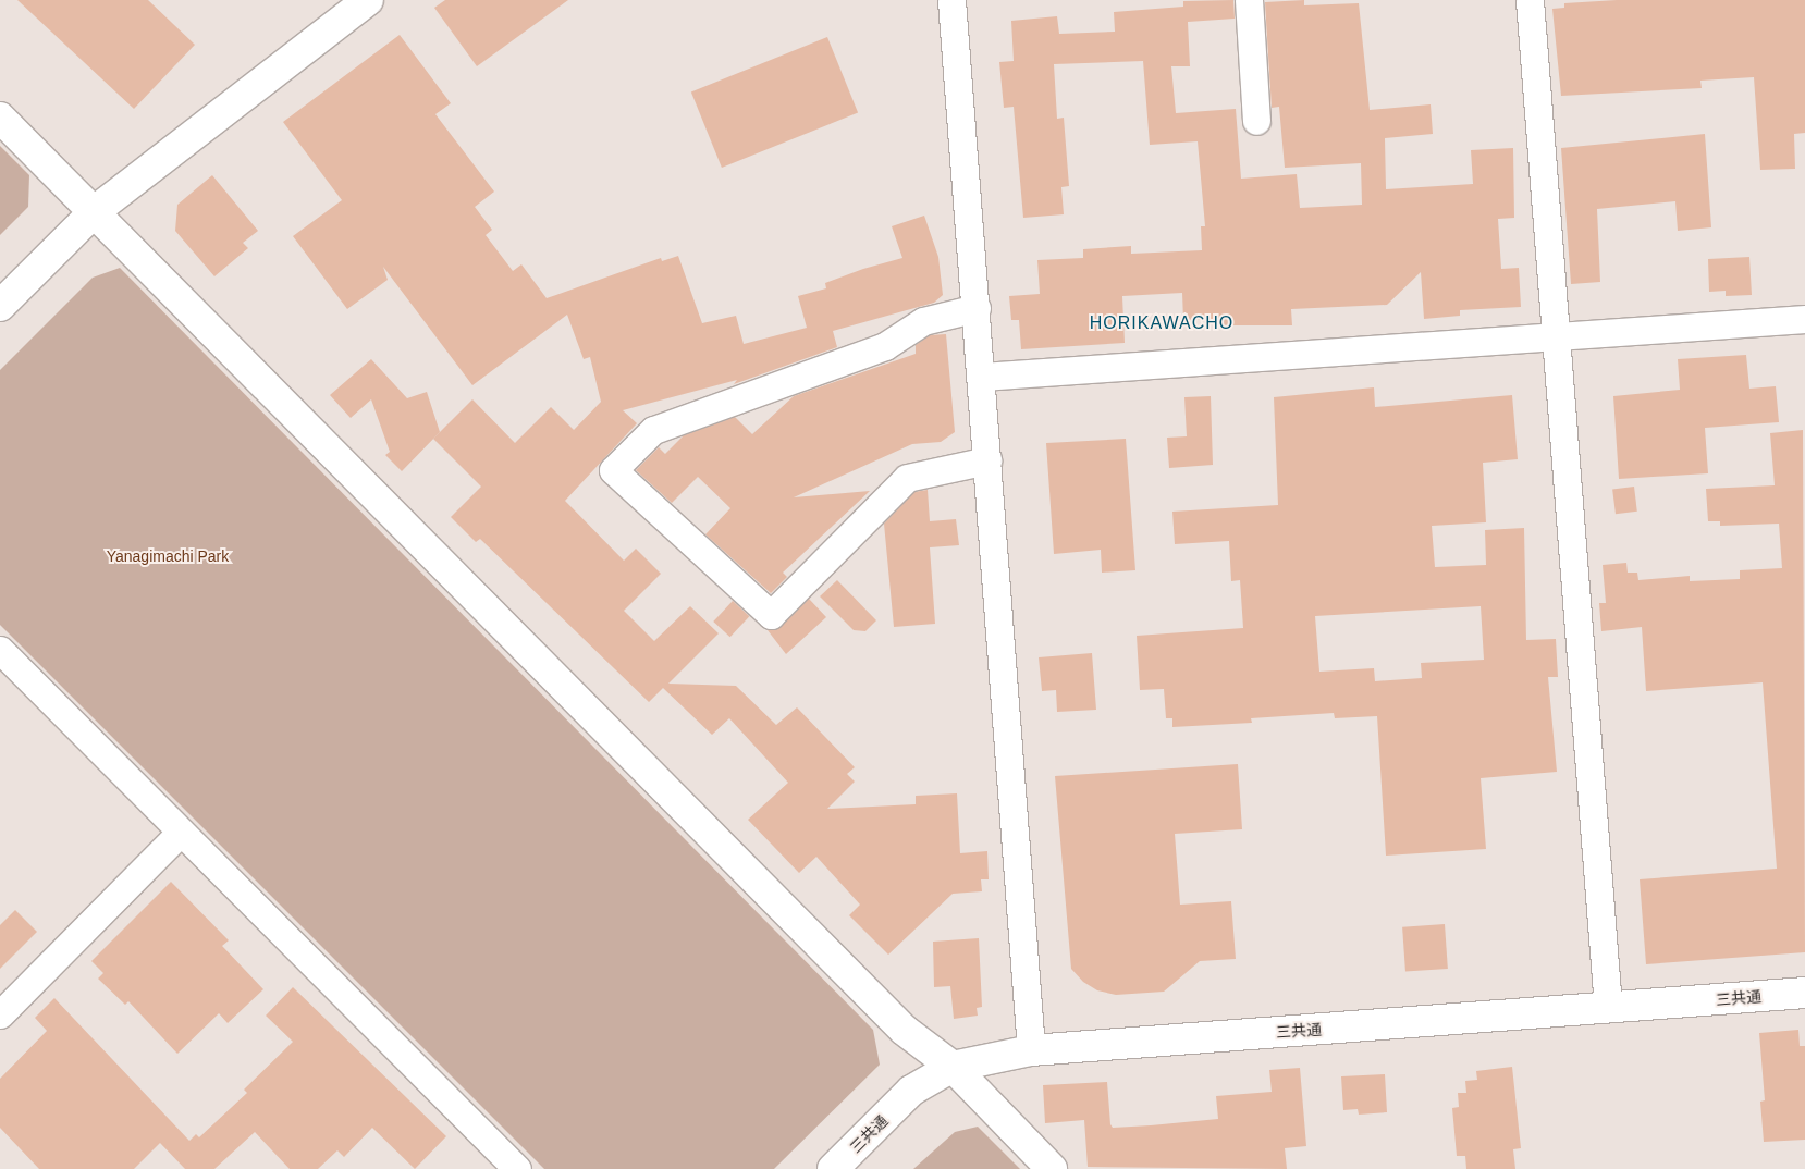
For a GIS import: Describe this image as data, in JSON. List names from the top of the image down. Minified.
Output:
{"streets":{"street":["三共通"]},"districts":["HORIKAWACHO"],"parks":["Yanagimachi Park"]}
